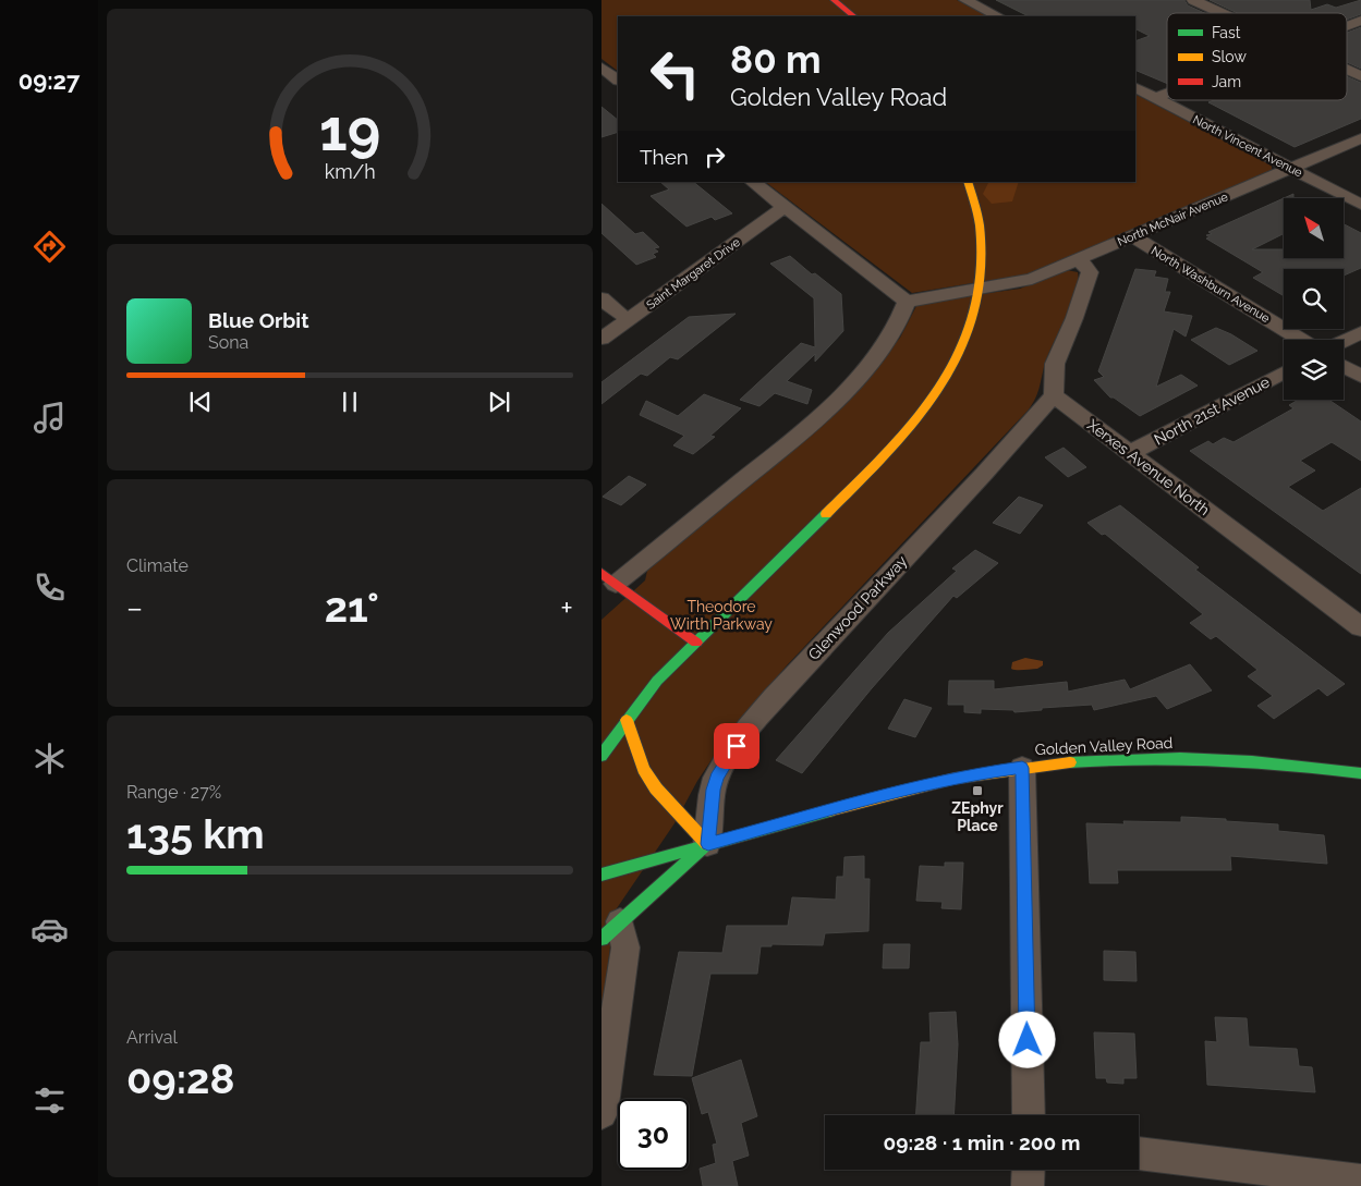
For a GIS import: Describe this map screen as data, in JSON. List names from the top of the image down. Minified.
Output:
{"streets":{"street":["North Vincent Avenue","North McNair Avenue","Saint Margaret Drive","North Washburn Avenue","North 21st Avenue","Xerxes Avenue North","Glenwood Parkway","Golden Valley Road"]},"crossings":[["North Vincent Avenue","North McNair Avenue"],["North McNair Avenue","North Washburn Avenue"],["North 21st Avenue","Xerxes Avenue North"],["Xerxes Avenue North","Glenwood Parkway"],["Glenwood Parkway","Golden Valley Road"]],"parks":["Theodore Wirth Parkway"],"places":{"transit":["ZEphyr Place"]},"legend":["Fast","Slow","Jam"],"north":"top left","page":{"tabs":"09:27","turn":["80 m","Golden Valley Road"],"then":"Then","song":["Blue Orbit","Sona"],"tile":["Climate",["Range · 27%","135 km"],["Arrival","09:28"]],"heat":["−","21°","+"],"limit":"30","trip":"09:28 · 1 min · 200 m","gauge":["19","km/h"]}}
